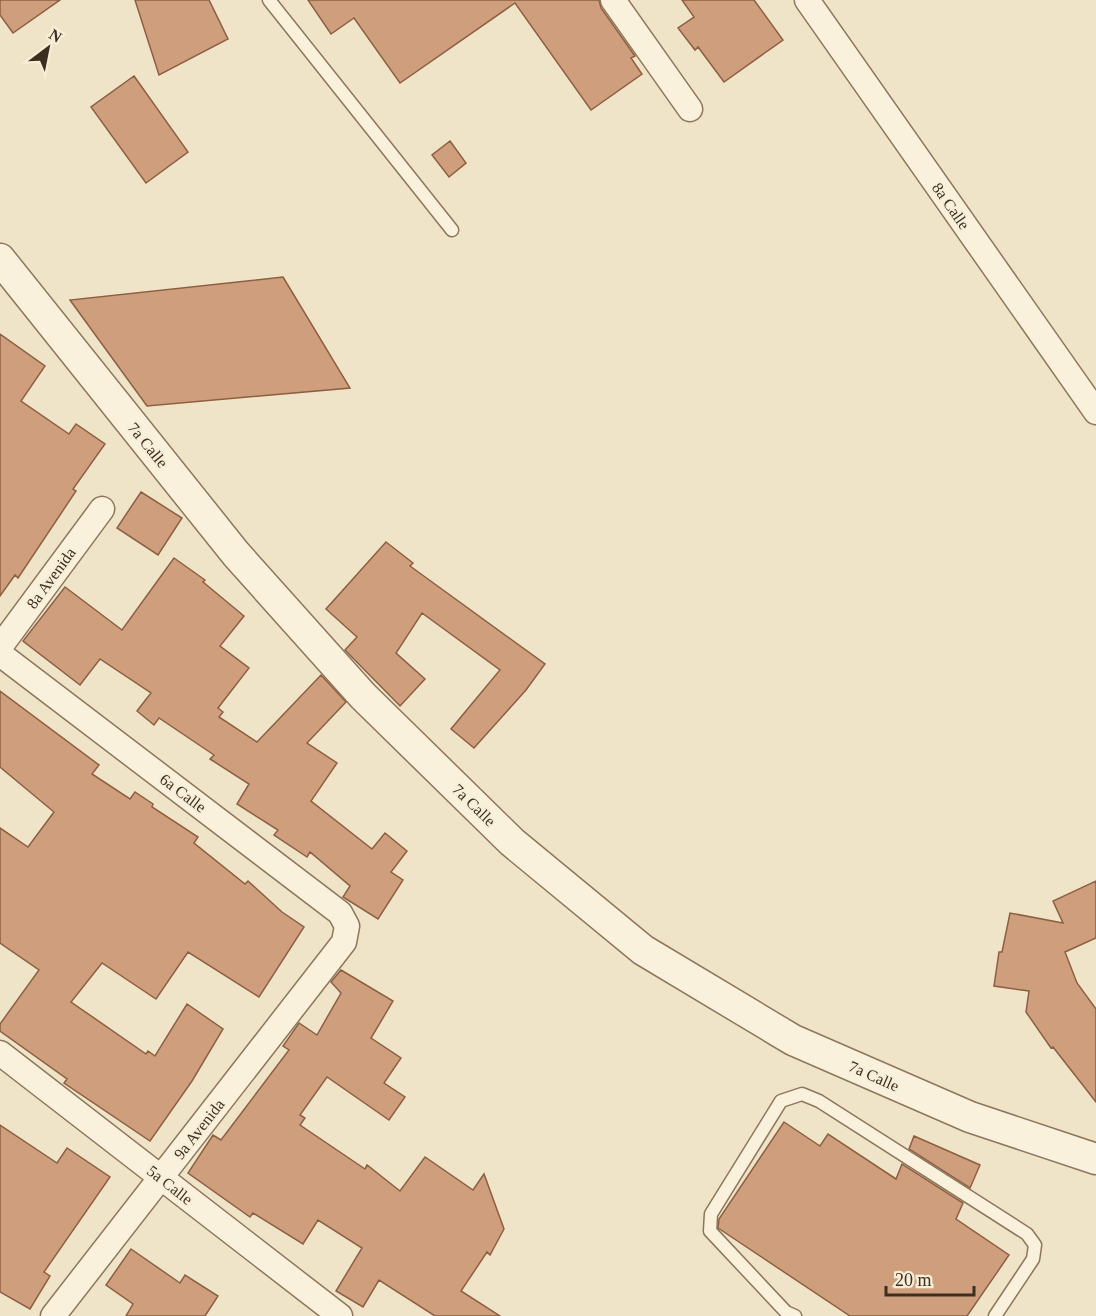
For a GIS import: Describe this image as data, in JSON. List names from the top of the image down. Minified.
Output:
{"streets":{"street":["8a Calle","7a Calle","8a Avenida","6a Calle","9a Avenida","5a Calle"]},"crossings":[["6a Calle","9a Avenida"],["9a Avenida","5a Calle"]],"scale_bar":"20 m","north":"top right"}
